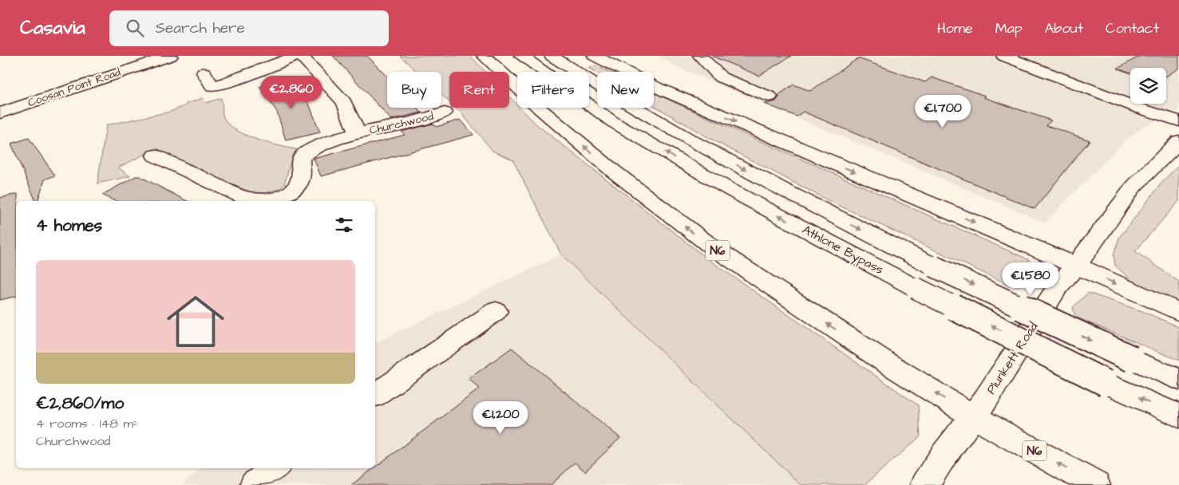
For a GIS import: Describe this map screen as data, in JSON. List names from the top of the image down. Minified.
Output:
{"streets":{"main road":["Coosan Point Road","Churchwood","Athlone Bypass","N6","Plunkett Road"]},"crossings":[["N6","Plunkett Road"]],"page":{"header":"Casavia","search":"Search here","nav":["Home","Map","About","Contact"],"chip":["Buy","Rent","Filters","New"],"price":["€2,860","€1,700","€1,580","€1,200"],"heading":"4 homes","list":[{"name":"€2,860/mo","note":"4 rooms · 148 m² · Churchwood"}]}}
